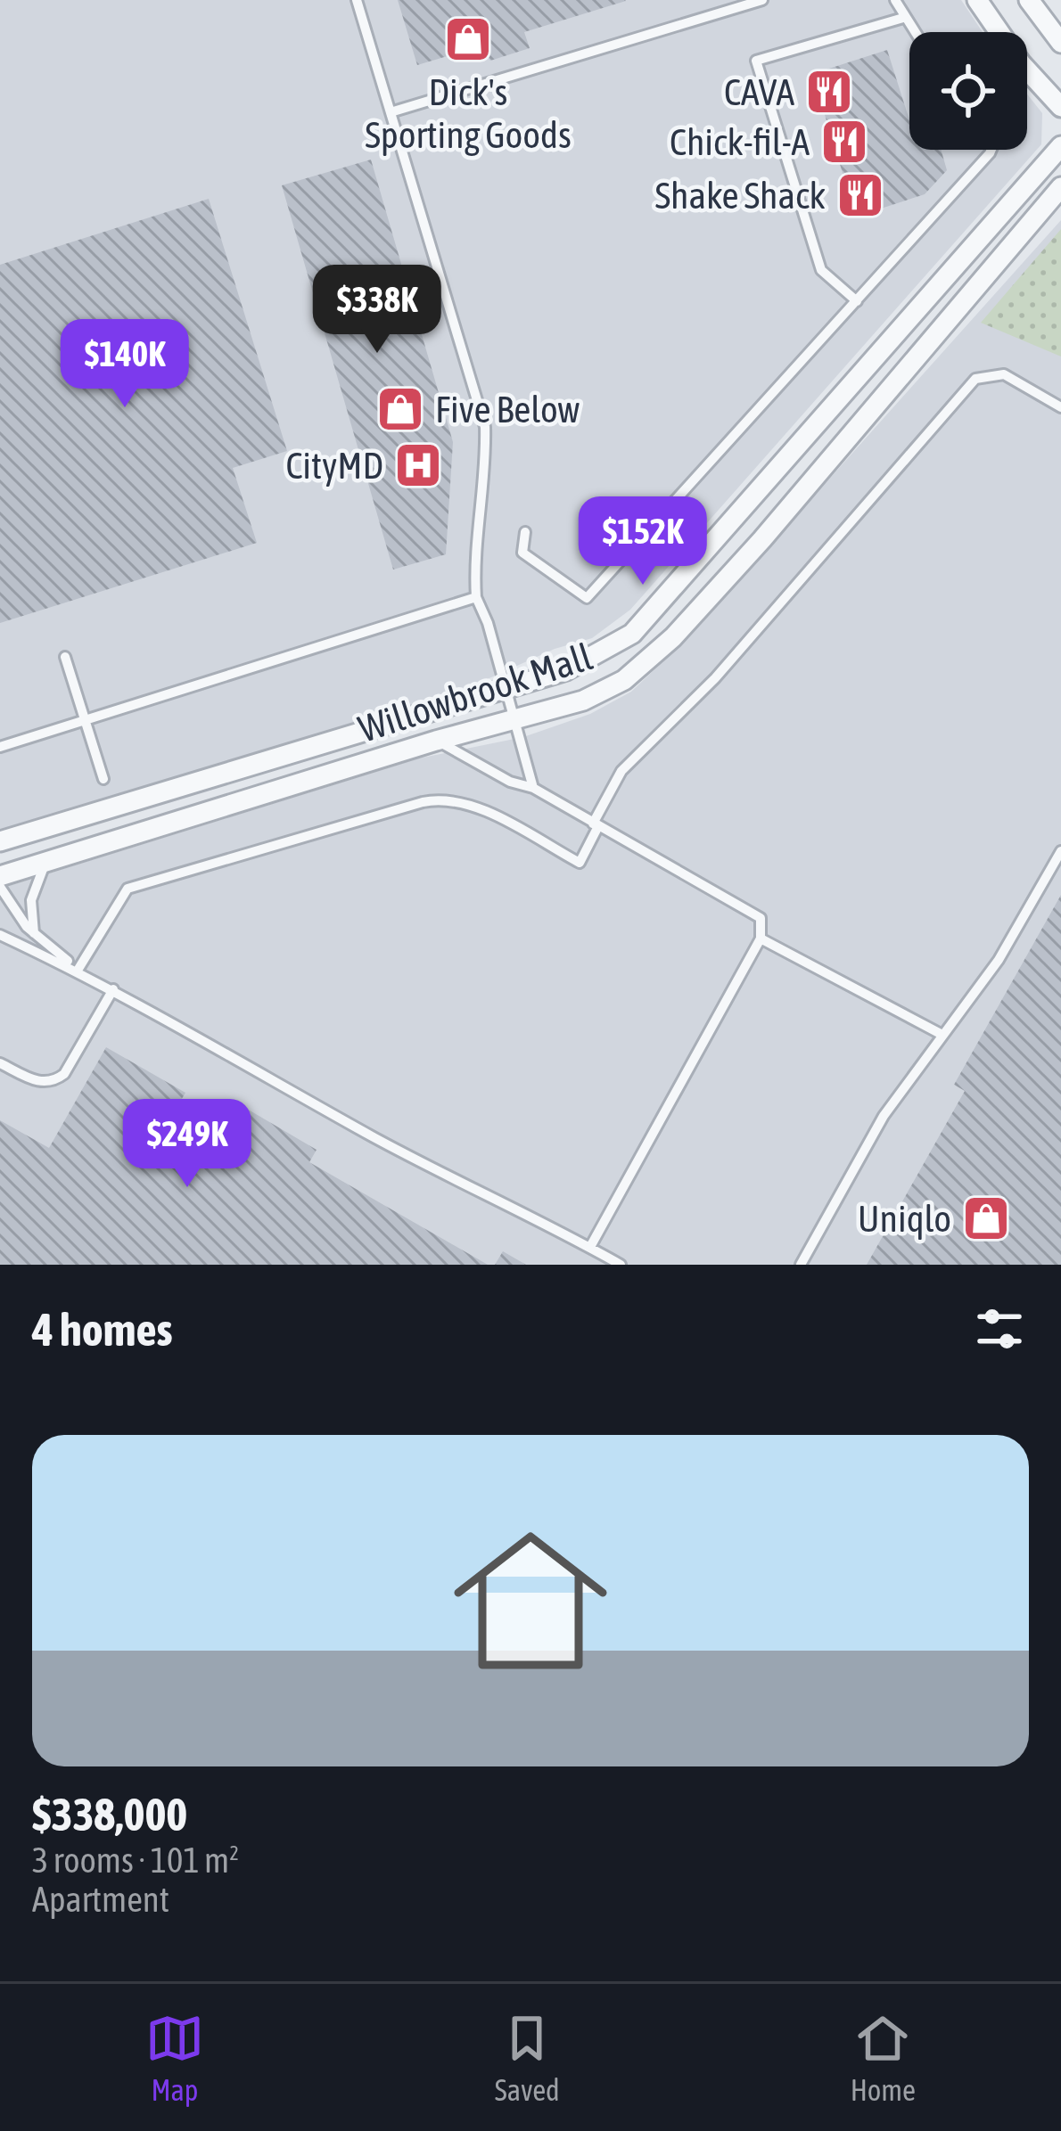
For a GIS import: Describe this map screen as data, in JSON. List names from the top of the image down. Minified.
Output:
{"streets":{"street":["Willowbrook Mall"]},"places":{"shop":["Dick's Sporting Goods","Five Below","Uniqlo"],"restaurant":["CAVA","Chick-fil-A","Shake Shack"],"hospital":["CityMD"]},"page":{"price":["$338K","$140K","$152K","$249K"],"heading":"4 homes","list":[{"name":"$338,000","note":"3 rooms · 101 m² · Apartment"}],"tabs":["Map","Saved","Home"]}}
